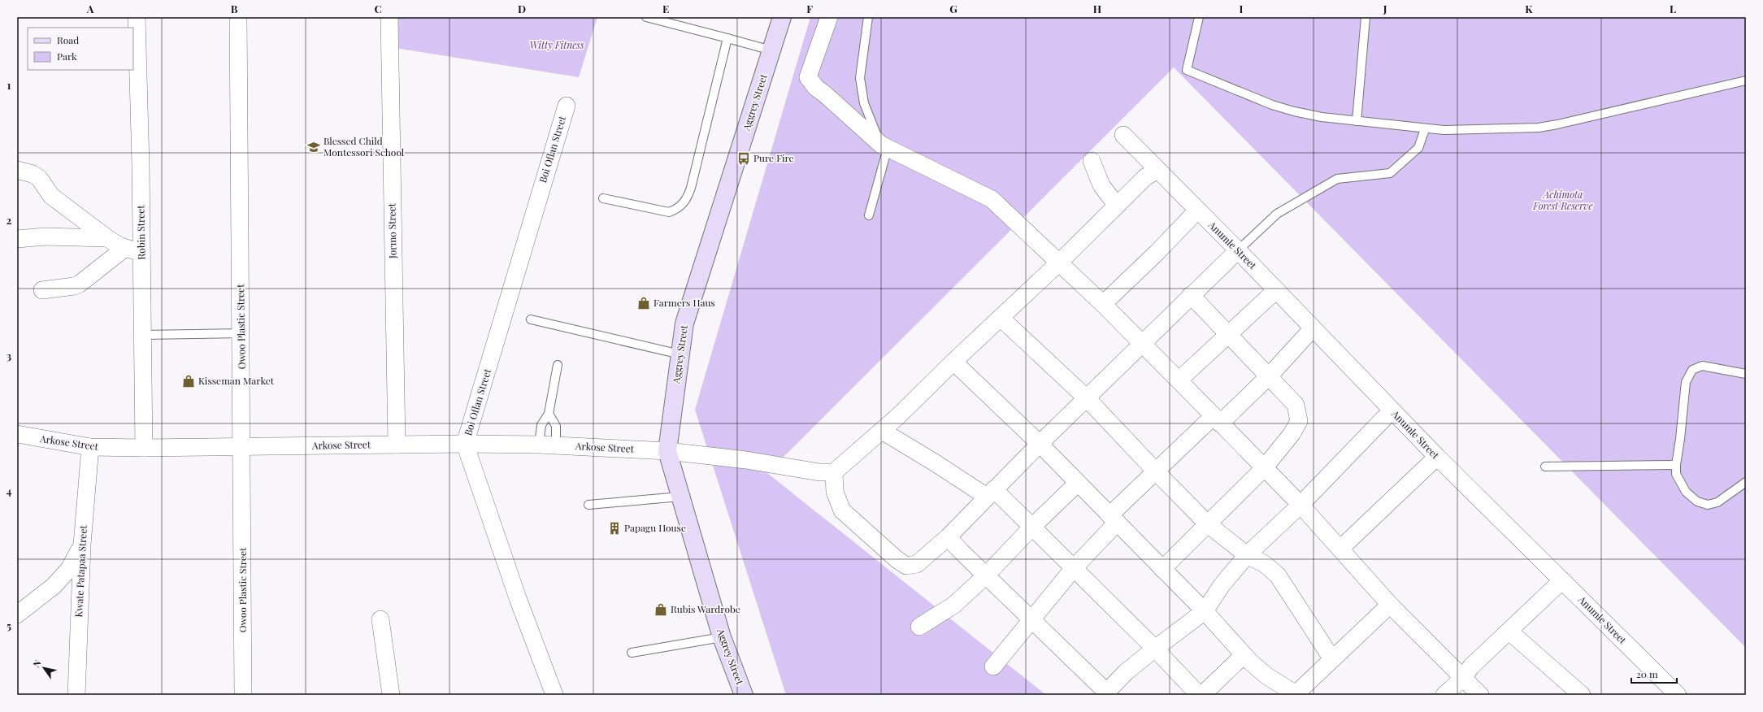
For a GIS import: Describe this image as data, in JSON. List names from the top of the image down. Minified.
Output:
{"streets":{"main road":["Aggrey Street"],"street":["Boi Oflan Street","Jormo Street","Robin Street","Anumle Street","Owoo Plastic Street","Arkose Street","Kwate Patapaa Street"]},"crossings":[["Aggrey Street","Arkose Street"],["Boi Oflan Street","Arkose Street"],["Jormo Street","Arkose Street"],["Robin Street","Arkose Street"],["Owoo Plastic Street","Arkose Street"],["Arkose Street","Kwate Patapaa Street"]],"parks":["Witty Fitness","Achimota Forest Reserve"],"places":{"school or university":["Blessed Child Montessori School"],"bus stop":["Pure Fire"],"shop":["Farmers Haus","Kisseman Market","Rubis Wardrobe"],"building":["Papagu House"]},"legend":["Road","Park"],"scale_bar":"20 m","north":"top left","grid":{"columns":["A","B","C","D","E","F","G","H","I","J","K","L"],"rows":["1","2","3","4","5"]}}
